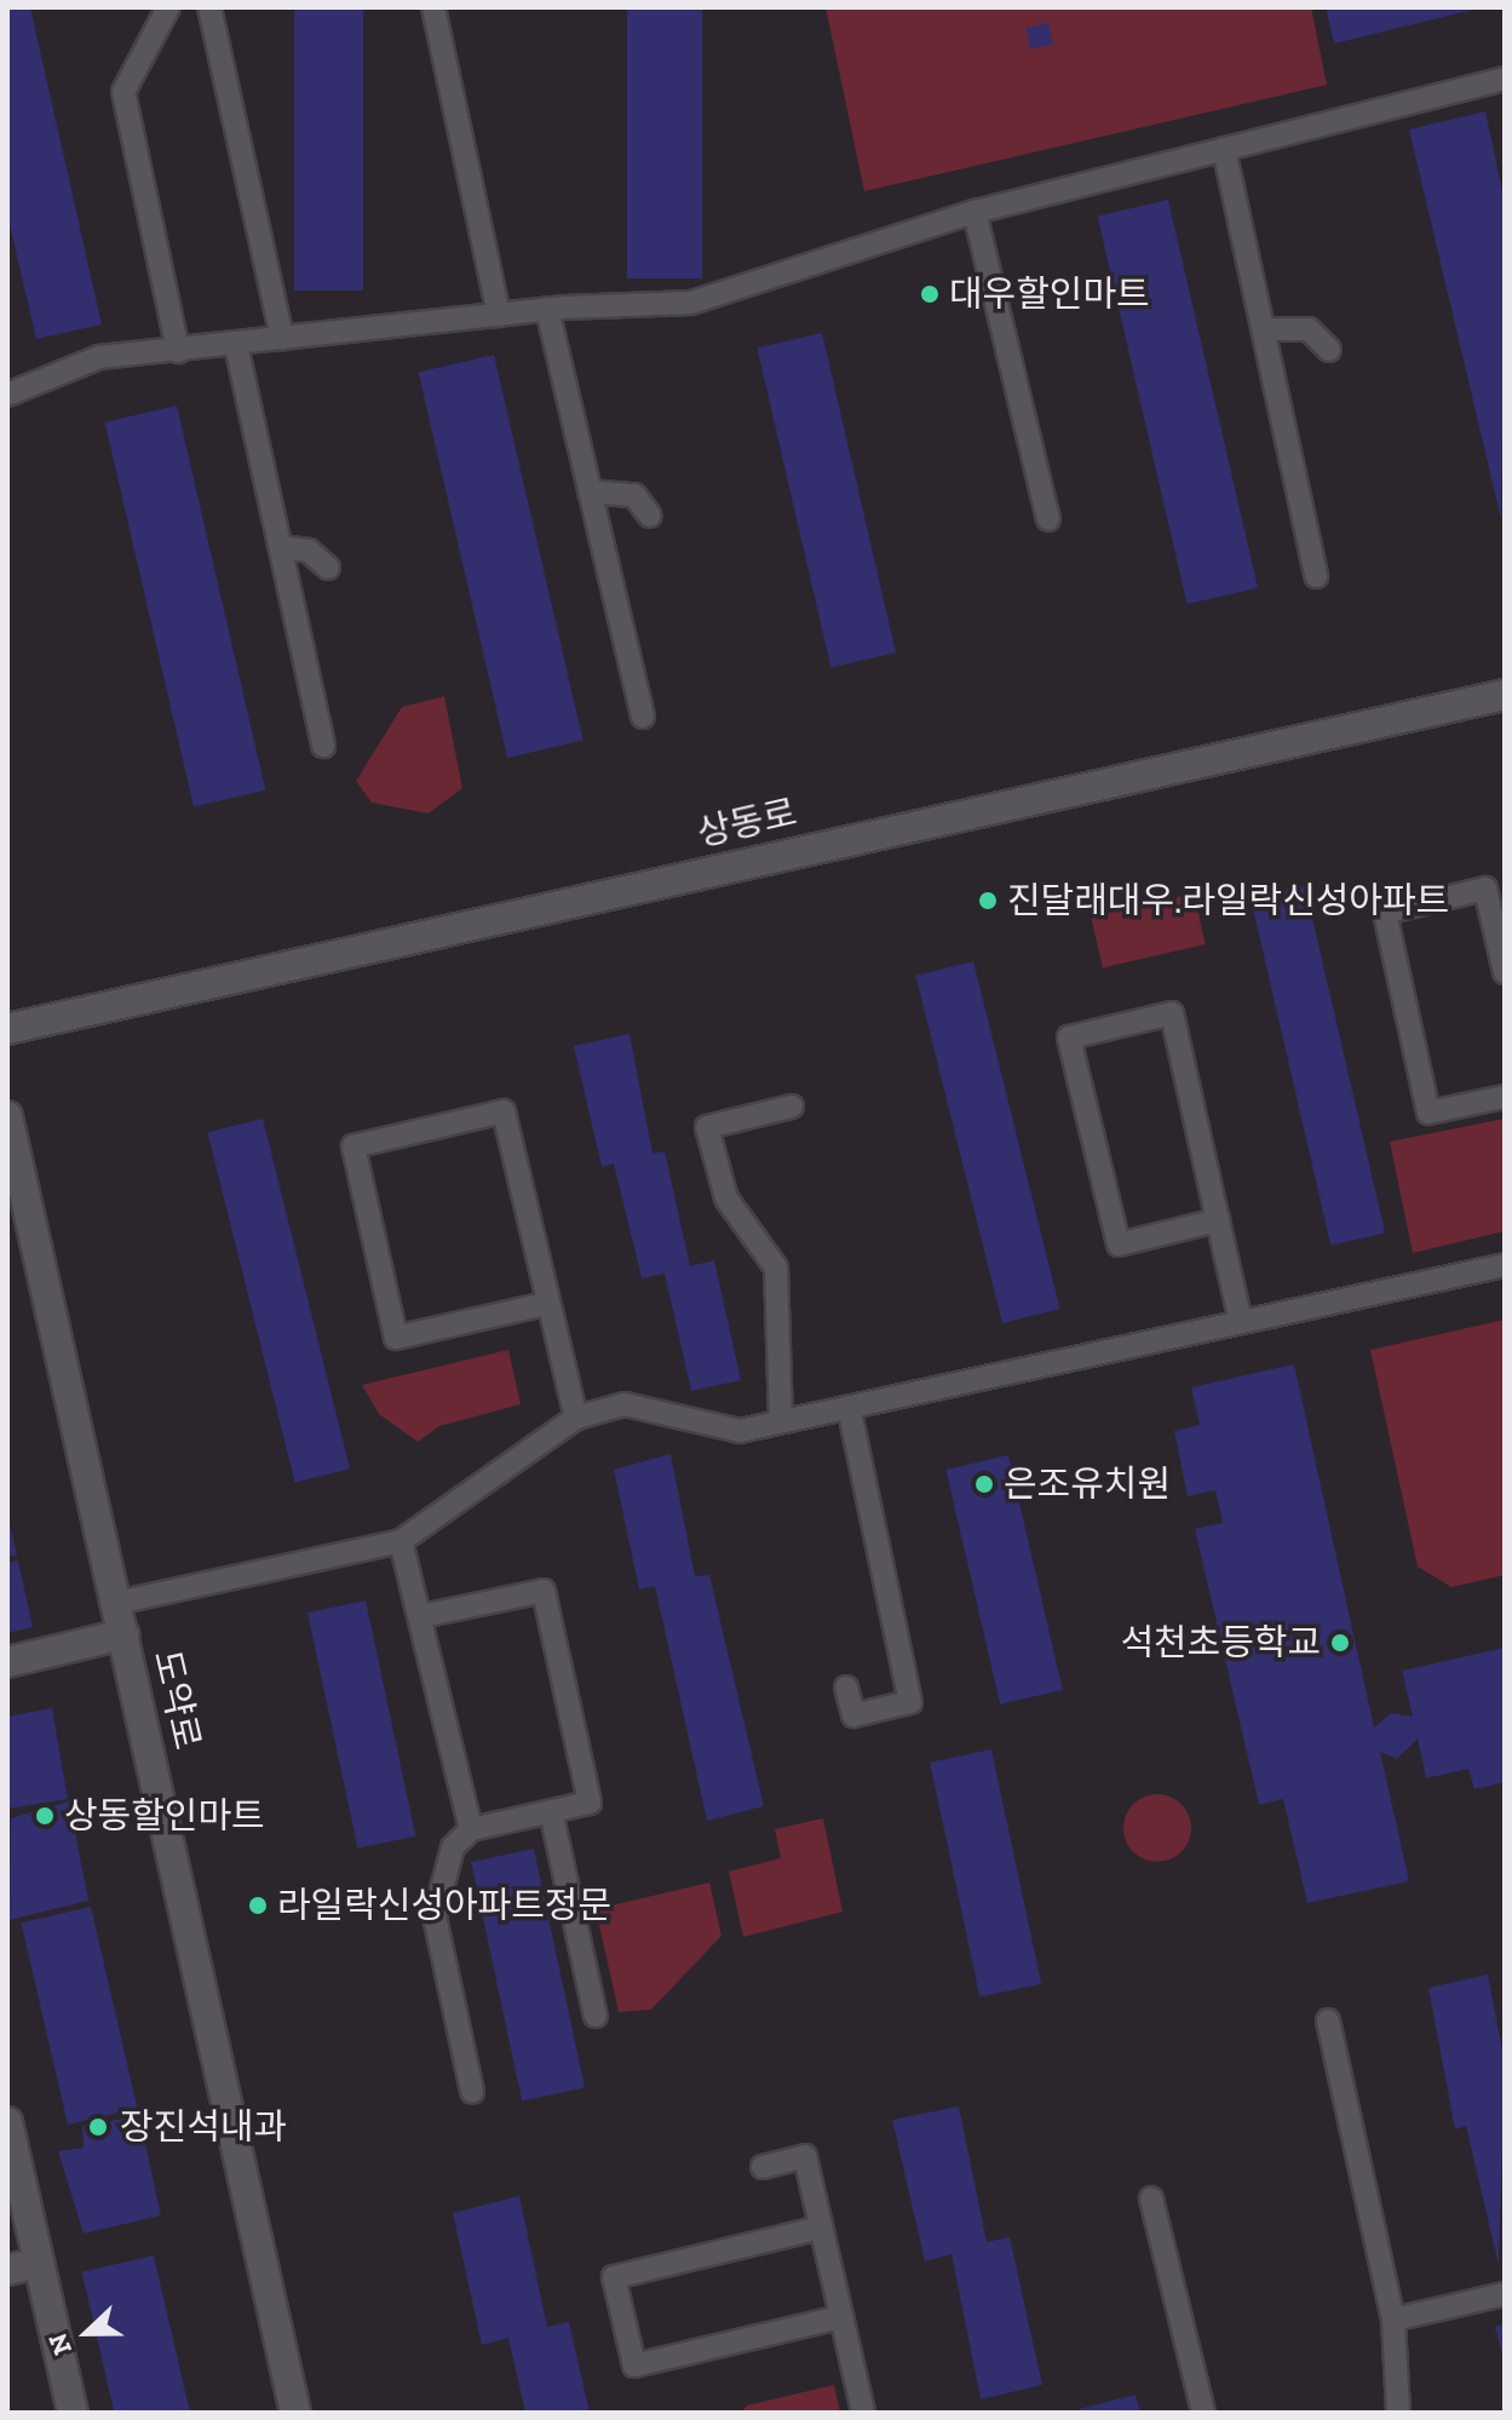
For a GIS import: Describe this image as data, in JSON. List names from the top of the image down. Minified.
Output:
{"streets":{"street":["상동로","도약로"]},"places":["대우할인마트","진달래대우.라일락신성아파트","은조유치원","석천초등학교","상동할인마트","라일락신성아파트정문","장진석내과"],"north":"left"}
